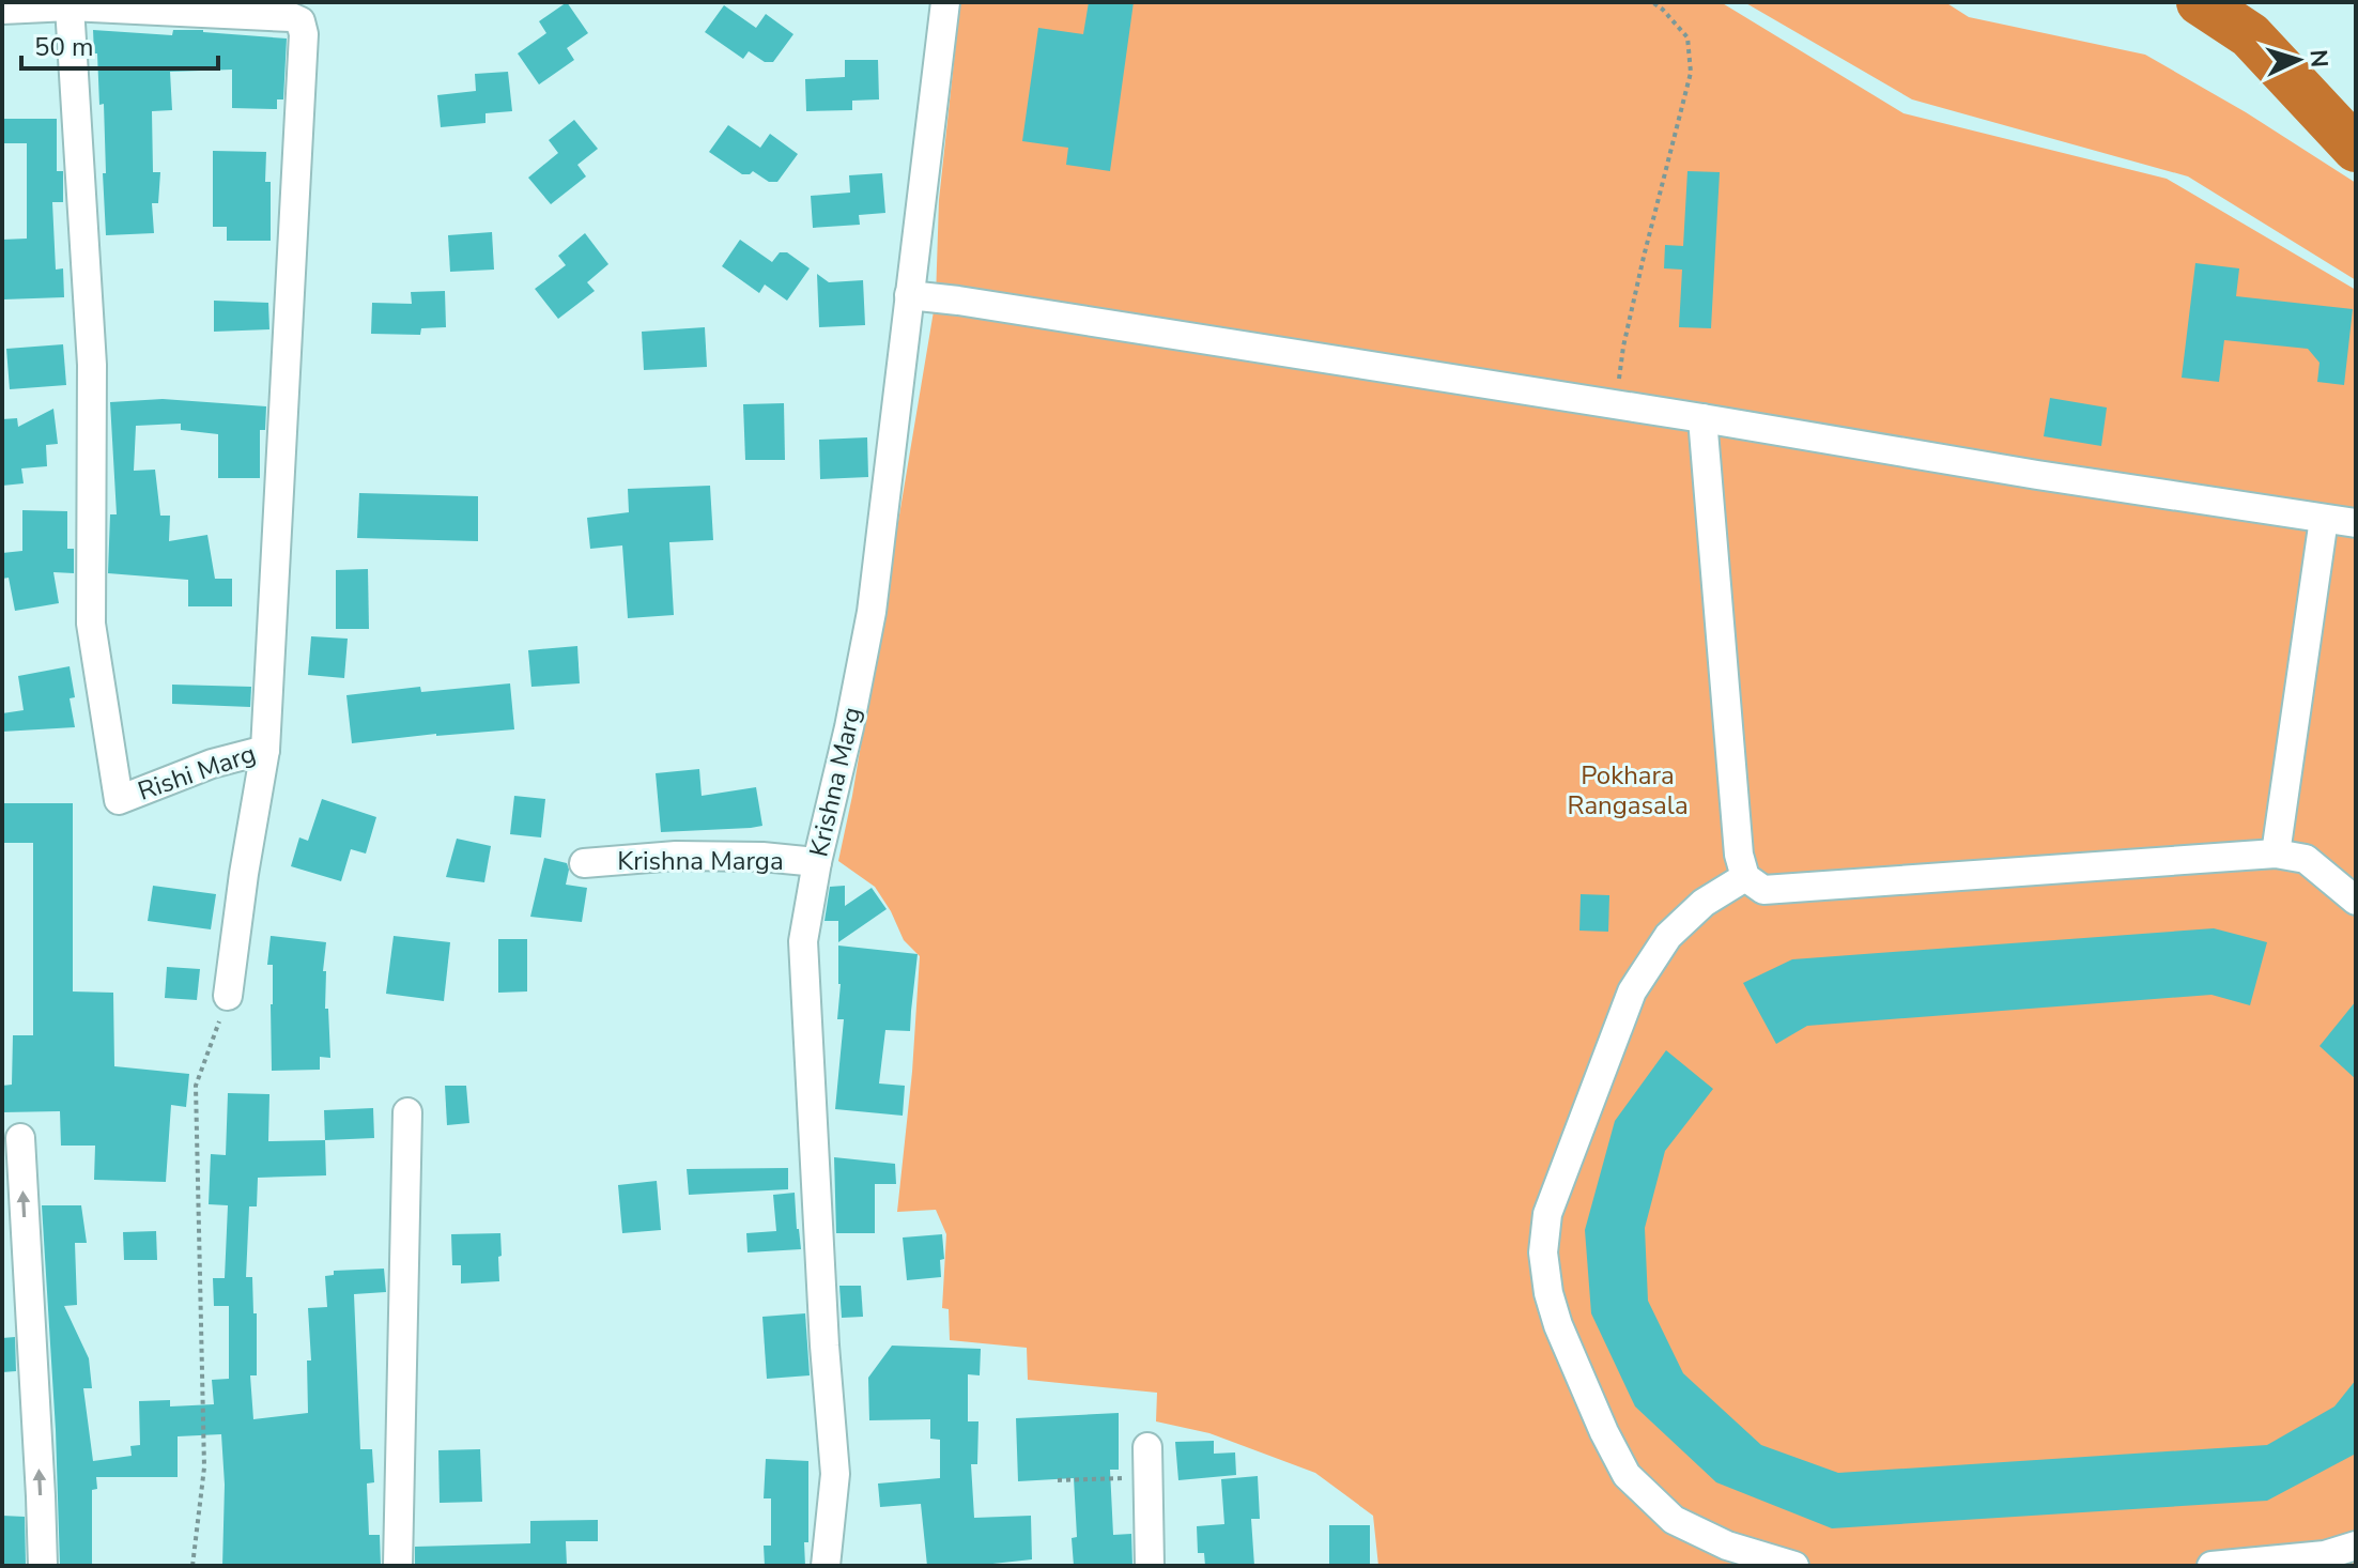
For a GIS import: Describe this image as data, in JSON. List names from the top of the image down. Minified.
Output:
{"streets":{"street":["Rishi Marg","Krishna Marg","Krishna Marga"]},"crossings":[["Krishna Marg","Krishna Marga"]],"parks":["Pokhara Rangasala"],"scale_bar":"50 m","north":"right"}
